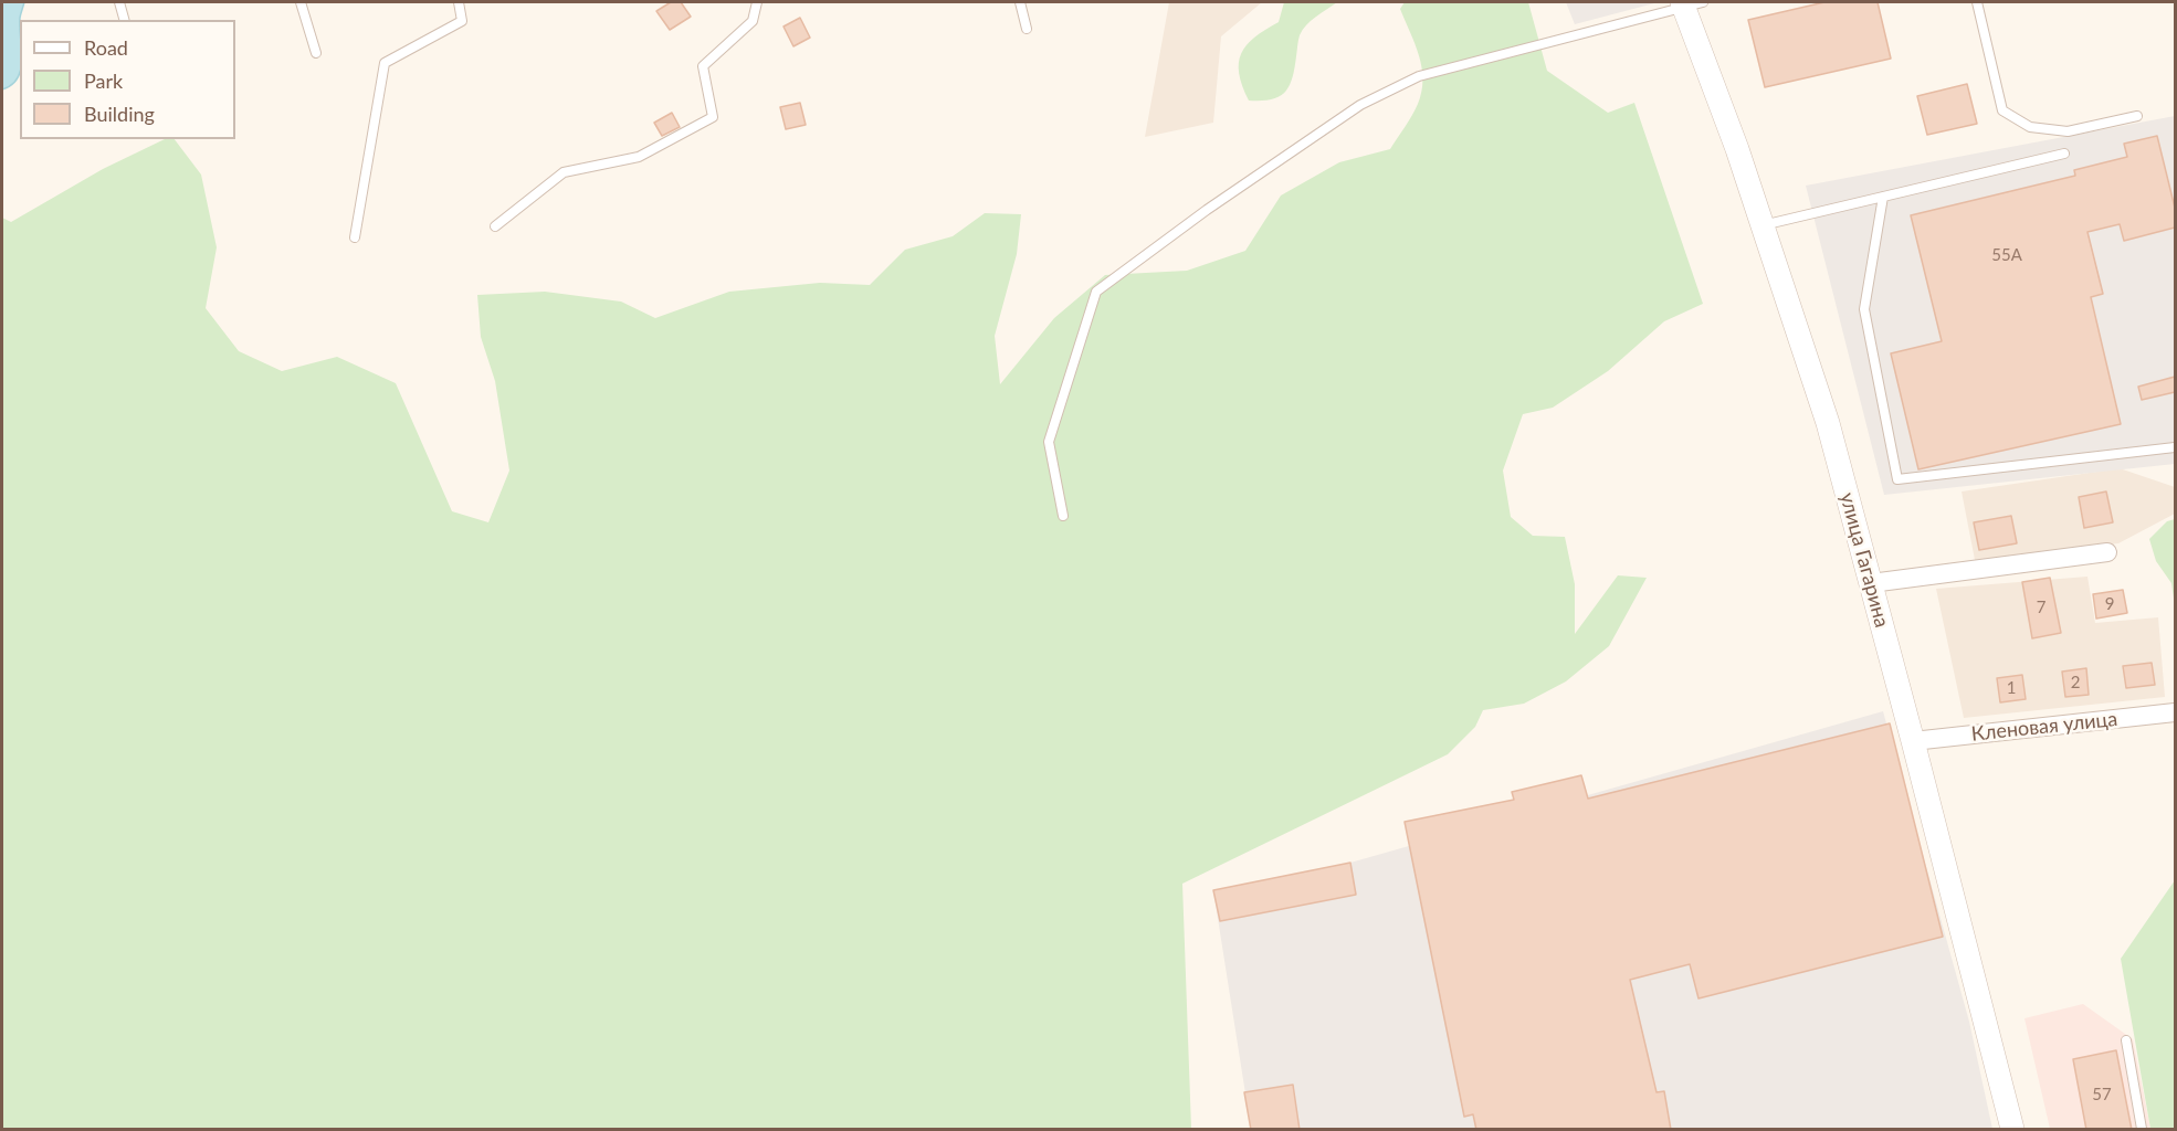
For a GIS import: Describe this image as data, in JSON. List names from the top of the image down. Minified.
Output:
{"streets":{"street":["улица Гагарина","Кленовая улица"]},"crossings":[["улица Гагарина","Кленовая улица"]],"house_numbers":["55А","9","7","2","1","57"],"legend":["Road","Park","Building"]}
